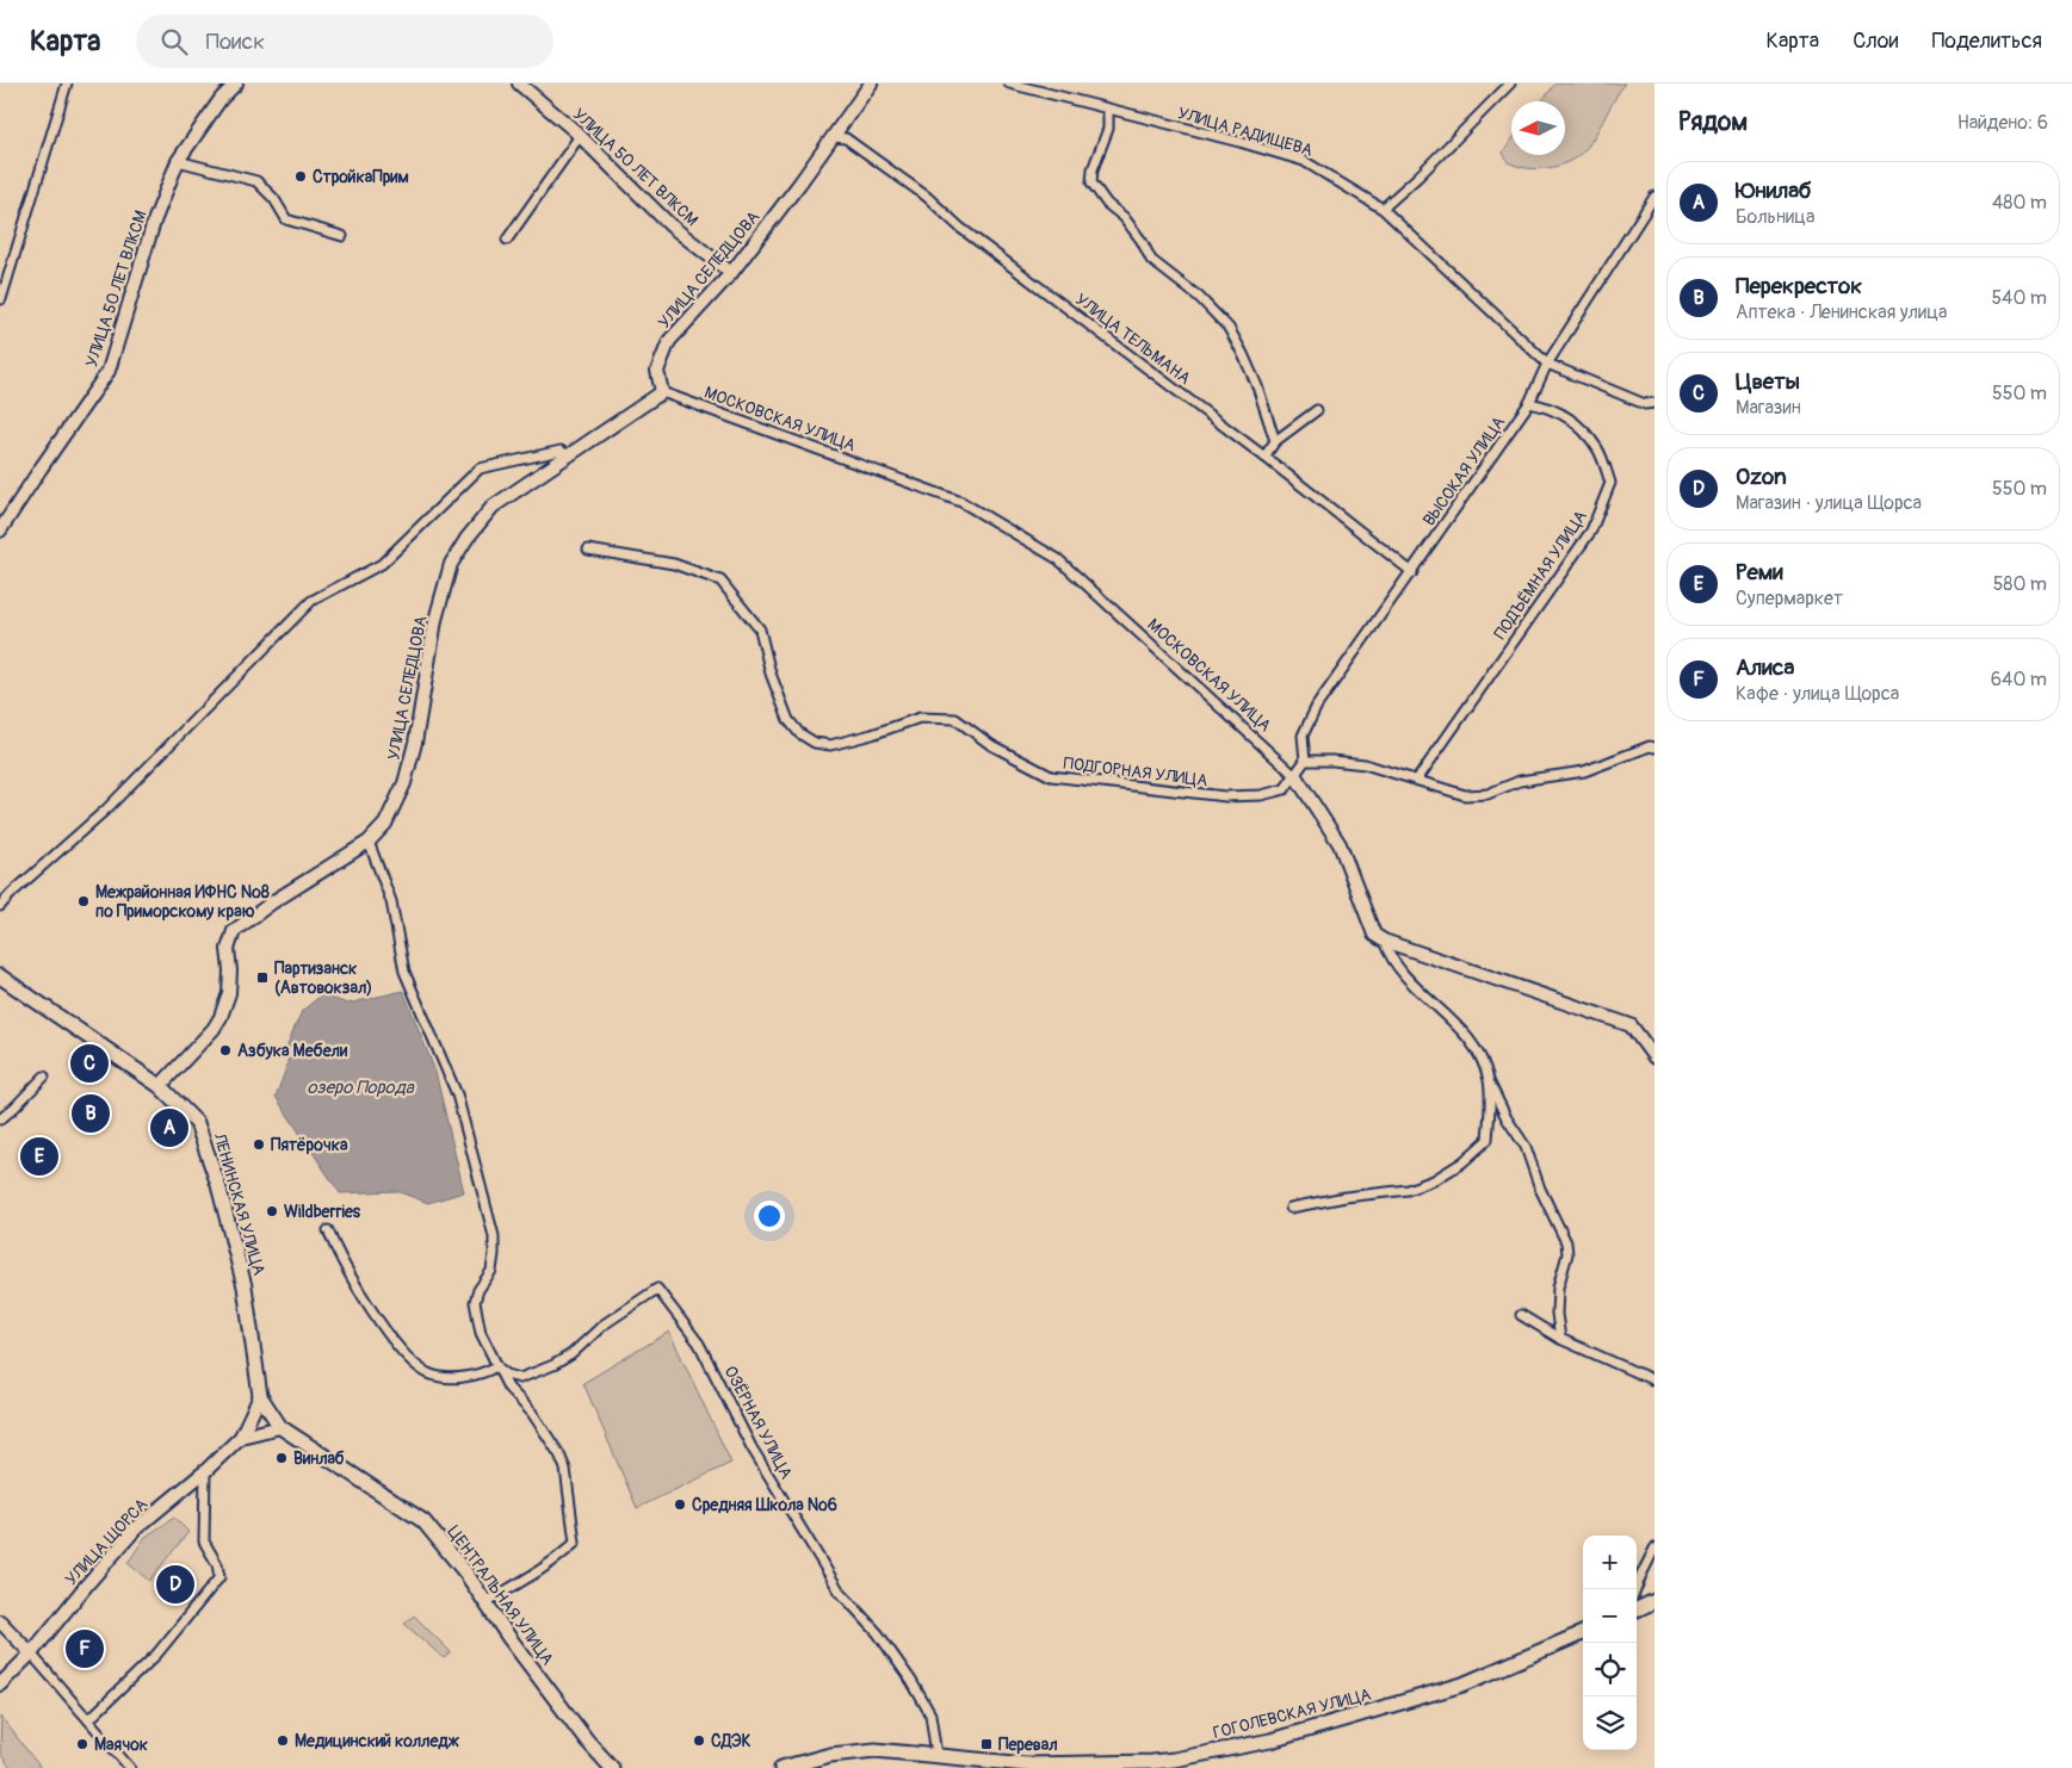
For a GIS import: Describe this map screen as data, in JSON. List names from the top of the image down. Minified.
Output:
{"streets":{"main road":["ЛЕНИНСКАЯ УЛИЦА","ЦЕНТРАЛЬНАЯ УЛИЦА","ГОГОЛЕВСКАЯ УЛИЦА"],"street":["УЛИЦА РАДИЩЕВА","УЛИЦА 50 ЛЕТ ВЛКСМ","УЛИЦА СЕЛЕДЦОВА","УЛИЦА ТЕЛЬМАНА","МОСКОВСКАЯ УЛИЦА","ВЫСОКАЯ УЛИЦА","ПОДЪЁМНАЯ УЛИЦА","ПОДГОРНАЯ УЛИЦА","ОЗЁРНАЯ УЛИЦА","УЛИЦА ЩОРСА"]},"crossings":[["УЛИЦА РАДИЩЕВА","ВЫСОКАЯ УЛИЦА"],["УЛИЦА 50 ЛЕТ ВЛКСМ","УЛИЦА СЕЛЕДЦОВА"],["УЛИЦА СЕЛЕДЦОВА","УЛИЦА ТЕЛЬМАНА"],["УЛИЦА СЕЛЕДЦОВА","МОСКОВСКАЯ УЛИЦА"],["УЛИЦА СЕЛЕДЦОВА","ЛЕНИНСКАЯ УЛИЦА"],["УЛИЦА ТЕЛЬМАНА","ВЫСОКАЯ УЛИЦА"],["МОСКОВСКАЯ УЛИЦА","ПОДГОРНАЯ УЛИЦА"],["ВЫСОКАЯ УЛИЦА","ПОДЪЁМНАЯ УЛИЦА"],["ЛЕНИНСКАЯ УЛИЦА","УЛИЦА ЩОРСА"],["ЛЕНИНСКАЯ УЛИЦА","ЦЕНТРАЛЬНАЯ УЛИЦА"],["ОЗЁРНАЯ УЛИЦА","ГОГОЛЕВСКАЯ УЛИЦА"],["УЛИЦА ЩОРСА","ЦЕНТРАЛЬНАЯ УЛИЦА"]],"water":["озеро Порода"],"places":{"other":["СтройкаПрим","Межрайонная ИФНС №8 по Приморскому краю","Азбука Мебели","Пятёрочка","Wildberries","Винлаб","Средняя Школа №6","Медицинский колледж","СДЭК","Маячок"],"transit":["Партизанск (Автовокзал)","Перевал"]},"north":"left","page":{"header":"Карта","search":"Поиск","nav":["Карта","Слои","Поделиться"],"heading":["Рядом","Найдено: 6"],"list":[{"mark":"A","name":"Юнилаб","note":"Больница","value":"480 m"},{"mark":"B","name":"Перекресток","note":"Аптека · Ленинская улица","value":"540 m"},{"mark":"C","name":"Цветы","note":"Магазин","value":"550 m"},{"mark":"D","name":"Ozon","note":"Магазин · улица Щорса","value":"550 m"},{"mark":"E","name":"Реми","note":"Супермаркет","value":"580 m"},{"mark":"F","name":"Алиса","note":"Кафе · улица Щорса","value":"640 m"}],"pins":["C","B","A","E","D","F"],"map_buttons":["+","−"]}}
